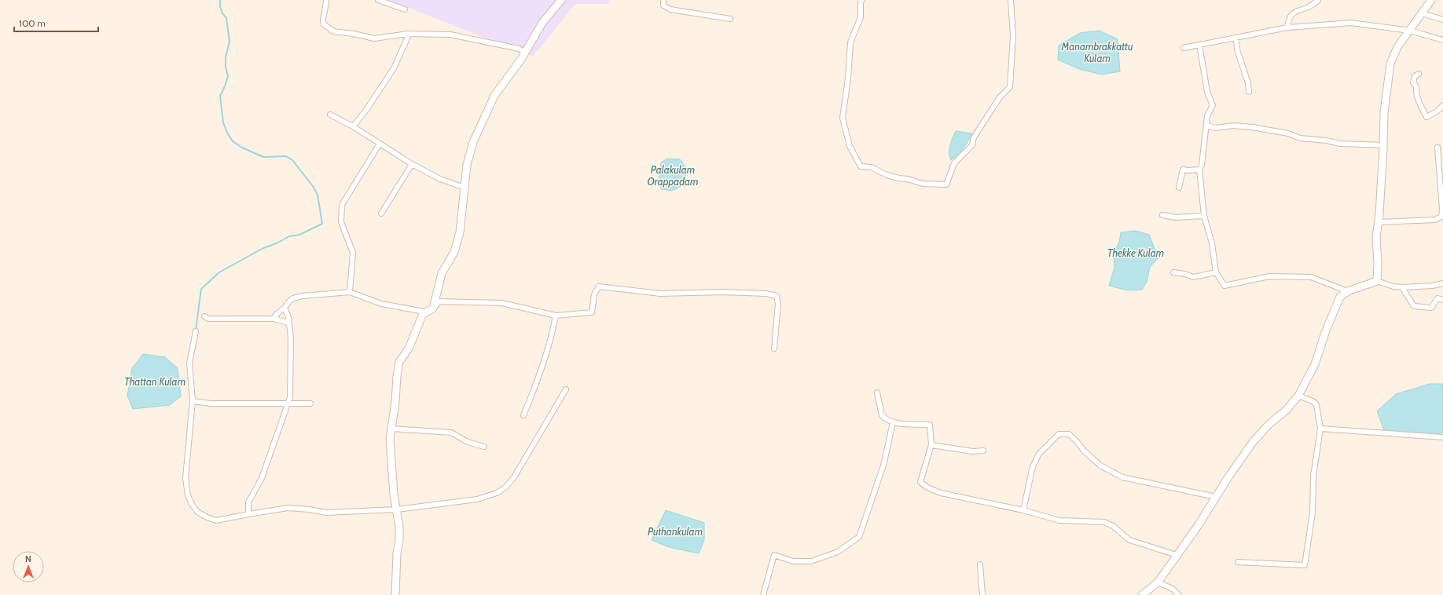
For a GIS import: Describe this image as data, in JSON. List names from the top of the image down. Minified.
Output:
{"water":["Manambrakkattu Kulam","Palakulam Orappadam","Thekke Kulam","Thattan Kulam","Puthankulam"],"scale_bar":"100 m","north":"top"}
